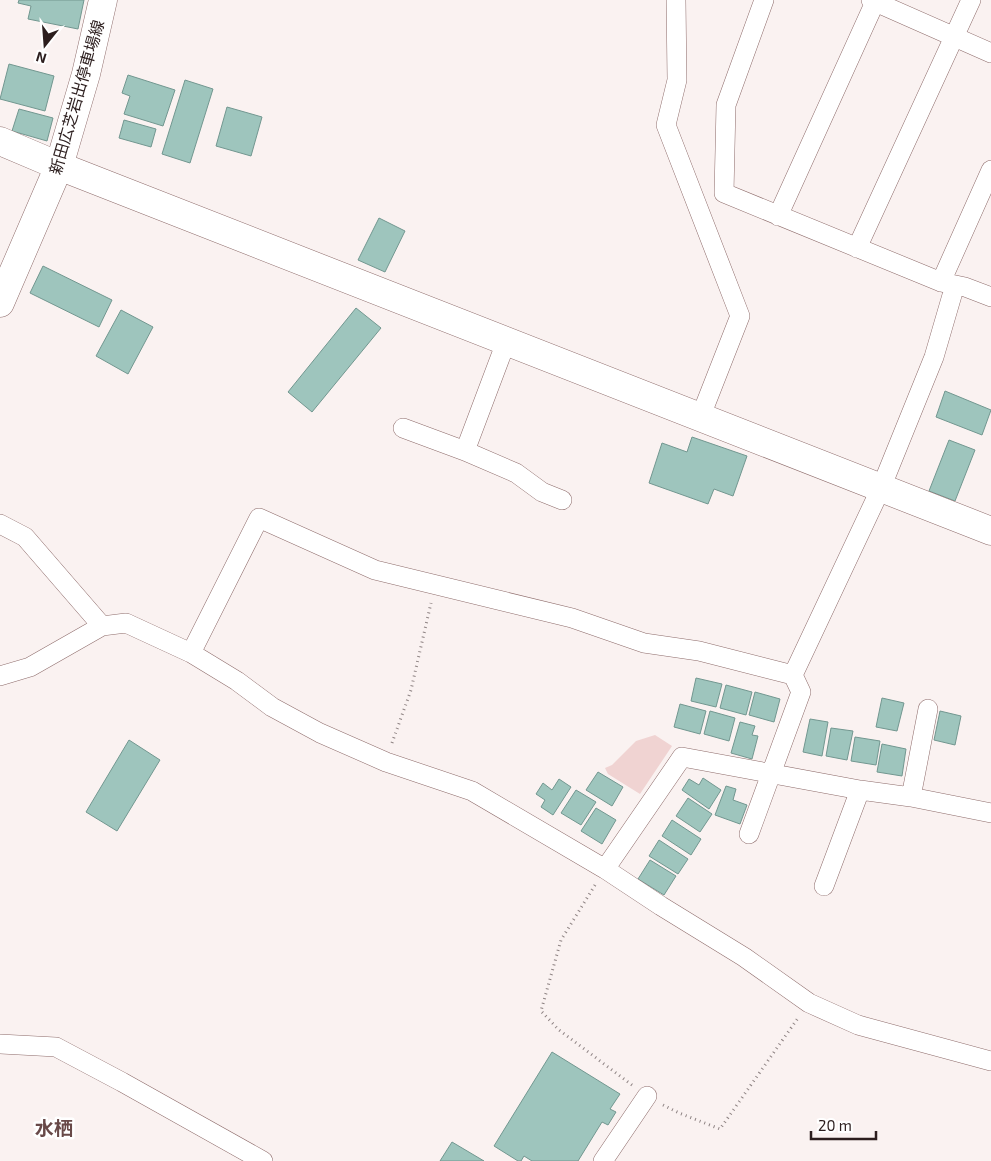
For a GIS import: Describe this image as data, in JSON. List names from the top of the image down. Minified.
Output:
{"streets":{"street":["新田広芝岩出停車場線"]},"districts":["水栖"],"scale_bar":"20 m","north":"bottom"}
